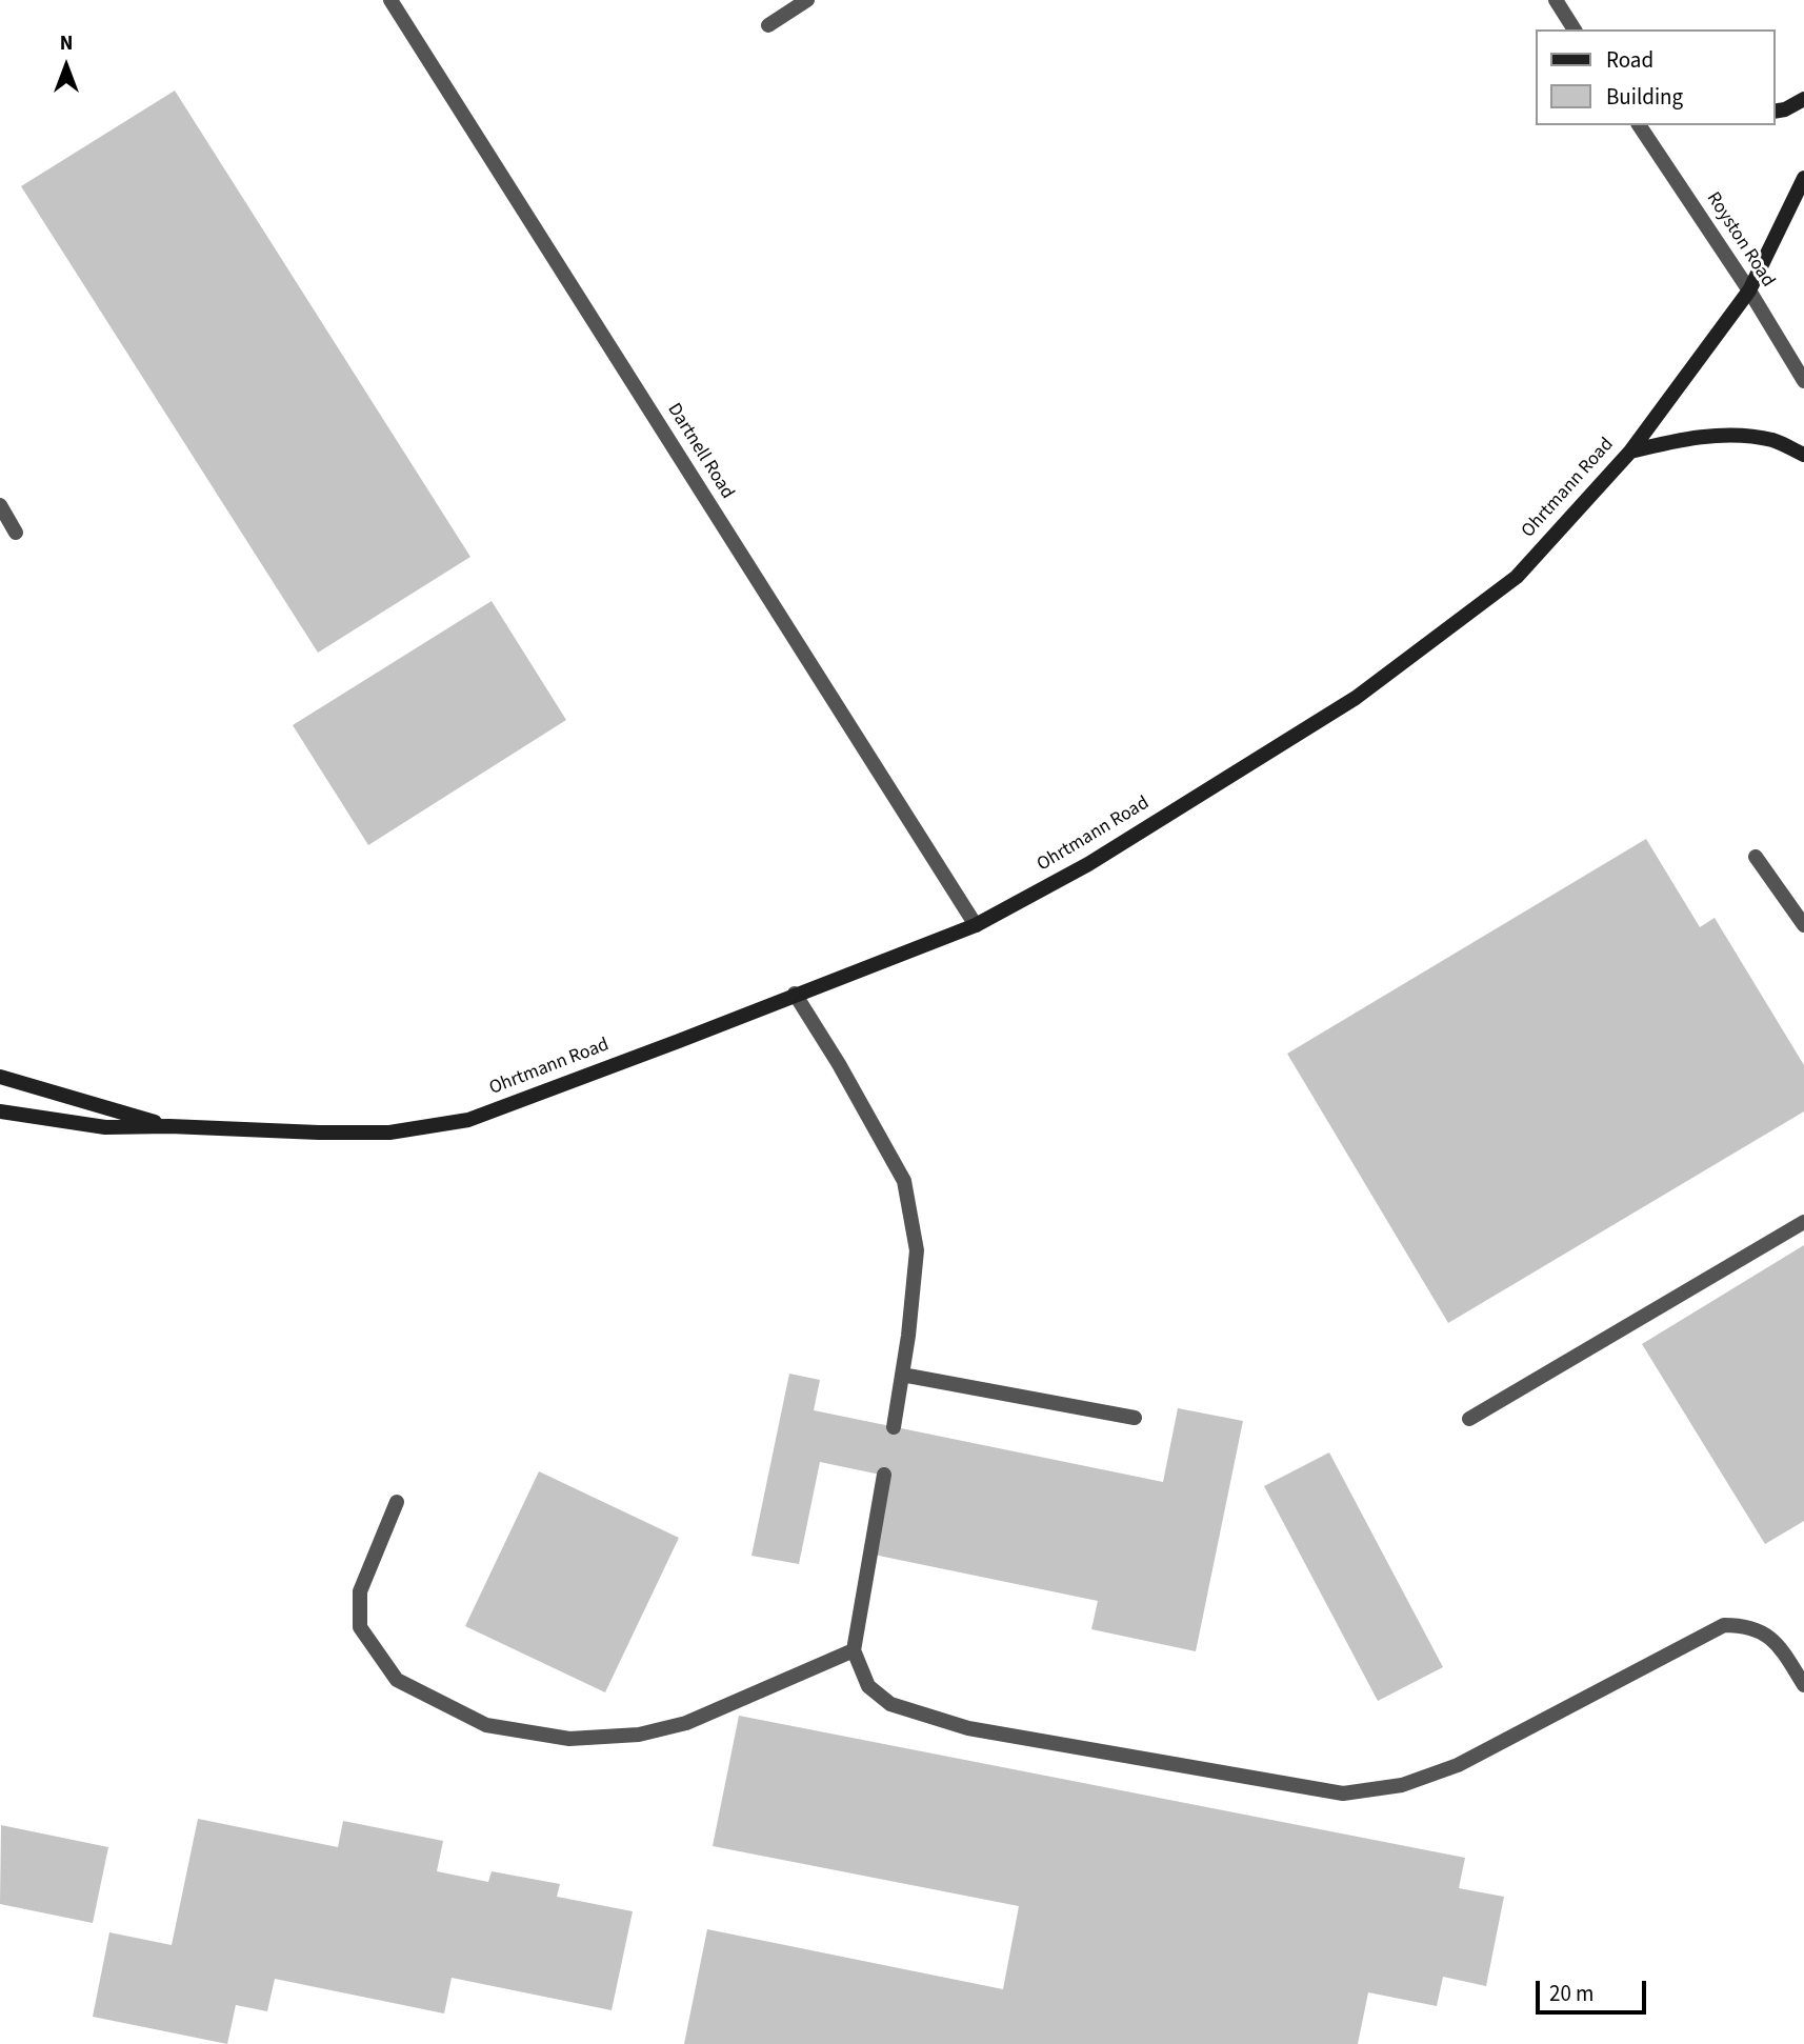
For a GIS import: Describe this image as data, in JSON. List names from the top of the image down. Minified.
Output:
{"streets":{"main road":["Ohrtmann Road"],"street":["Royston Road","Dartnell Road"]},"crossings":[["Royston Road","Ohrtmann Road"],["Dartnell Road","Ohrtmann Road"]],"legend":["Road","Building"],"scale_bar":"20 m","north":"top"}
